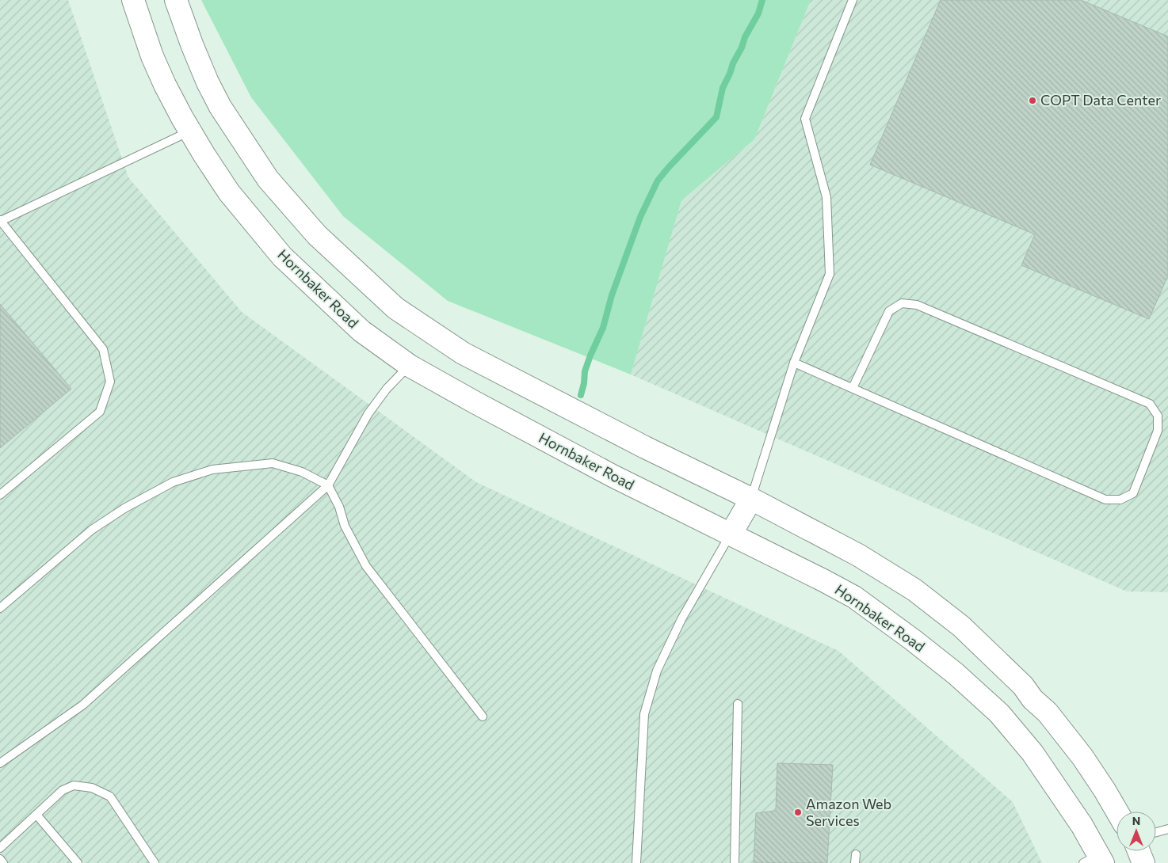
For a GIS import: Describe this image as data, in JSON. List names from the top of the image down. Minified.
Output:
{"streets":{"main road":["Hornbaker Road"]},"places":["COPT Data Center","Amazon Web Services"],"north":"top"}
